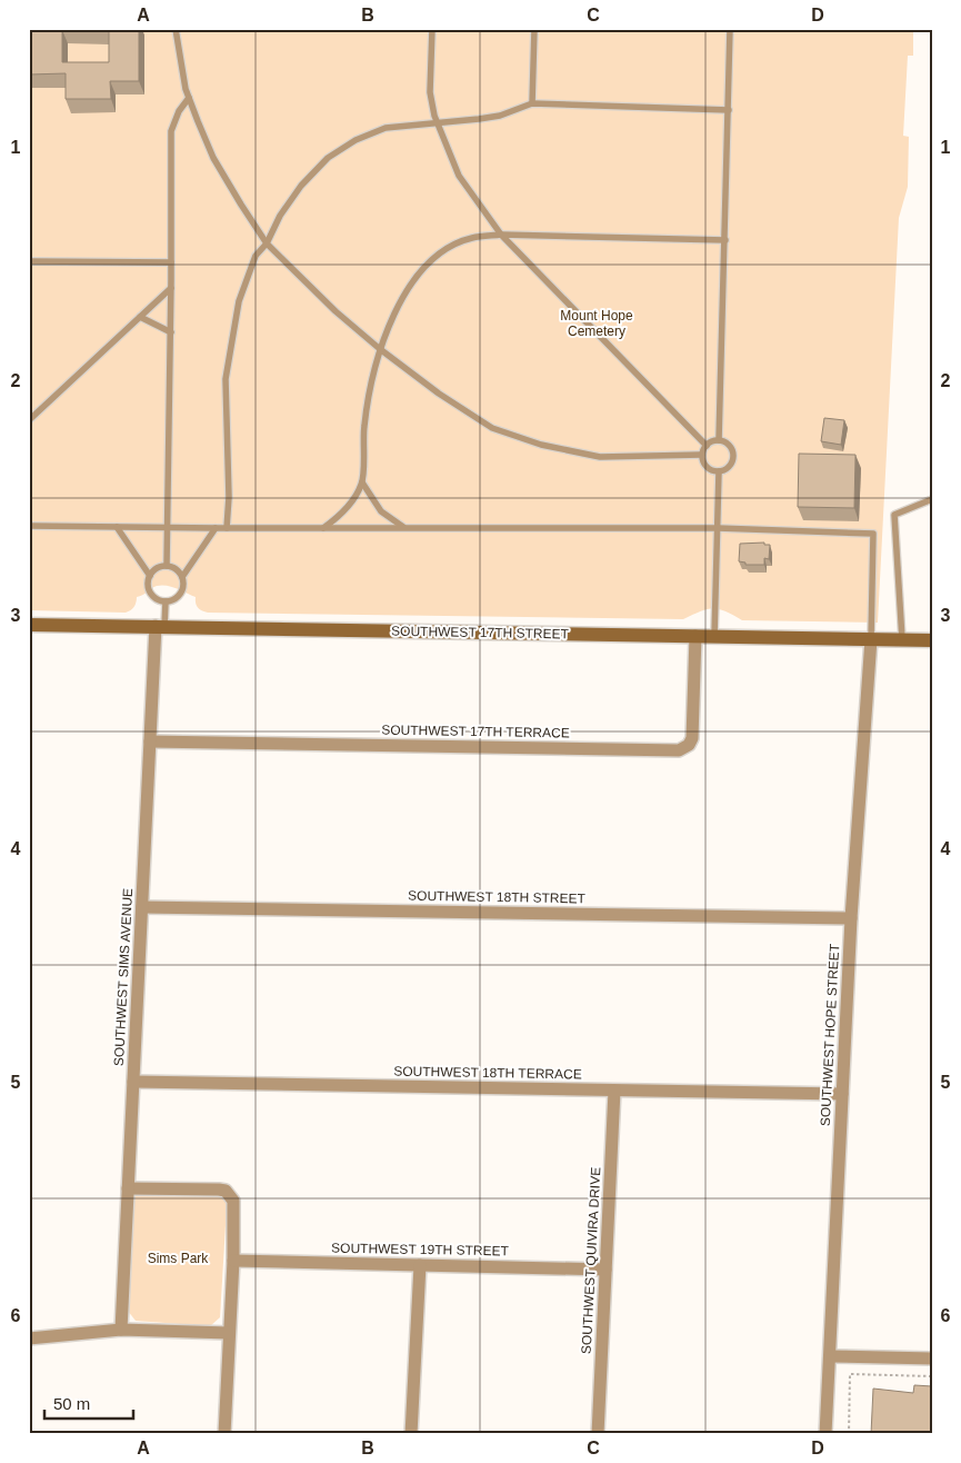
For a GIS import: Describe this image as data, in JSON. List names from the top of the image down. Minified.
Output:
{"streets":{"main road":["SOUTHWEST 17TH STREET"],"street":["SOUTHWEST 17TH TERRACE","SOUTHWEST 18TH STREET","SOUTHWEST SIMS AVENUE","SOUTHWEST HOPE STREET","SOUTHWEST 18TH TERRACE","SOUTHWEST 19TH STREET","SOUTHWEST QUIVIRA DRIVE"]},"crossings":[["SOUTHWEST 17TH STREET","SOUTHWEST 17TH TERRACE"],["SOUTHWEST 17TH STREET","SOUTHWEST SIMS AVENUE"],["SOUTHWEST 17TH STREET","SOUTHWEST HOPE STREET"],["SOUTHWEST 17TH TERRACE","SOUTHWEST SIMS AVENUE"],["SOUTHWEST 18TH STREET","SOUTHWEST SIMS AVENUE"],["SOUTHWEST 18TH STREET","SOUTHWEST HOPE STREET"],["SOUTHWEST SIMS AVENUE","SOUTHWEST 18TH TERRACE"],["SOUTHWEST HOPE STREET","SOUTHWEST 18TH TERRACE"],["SOUTHWEST 18TH TERRACE","SOUTHWEST QUIVIRA DRIVE"],["SOUTHWEST 19TH STREET","SOUTHWEST QUIVIRA DRIVE"]],"parks":["Mount Hope Cemetery","Sims Park"],"scale_bar":"50 m","grid":{"columns":["A","B","C","D"],"rows":["1","2","3","4","5","6"]}}
